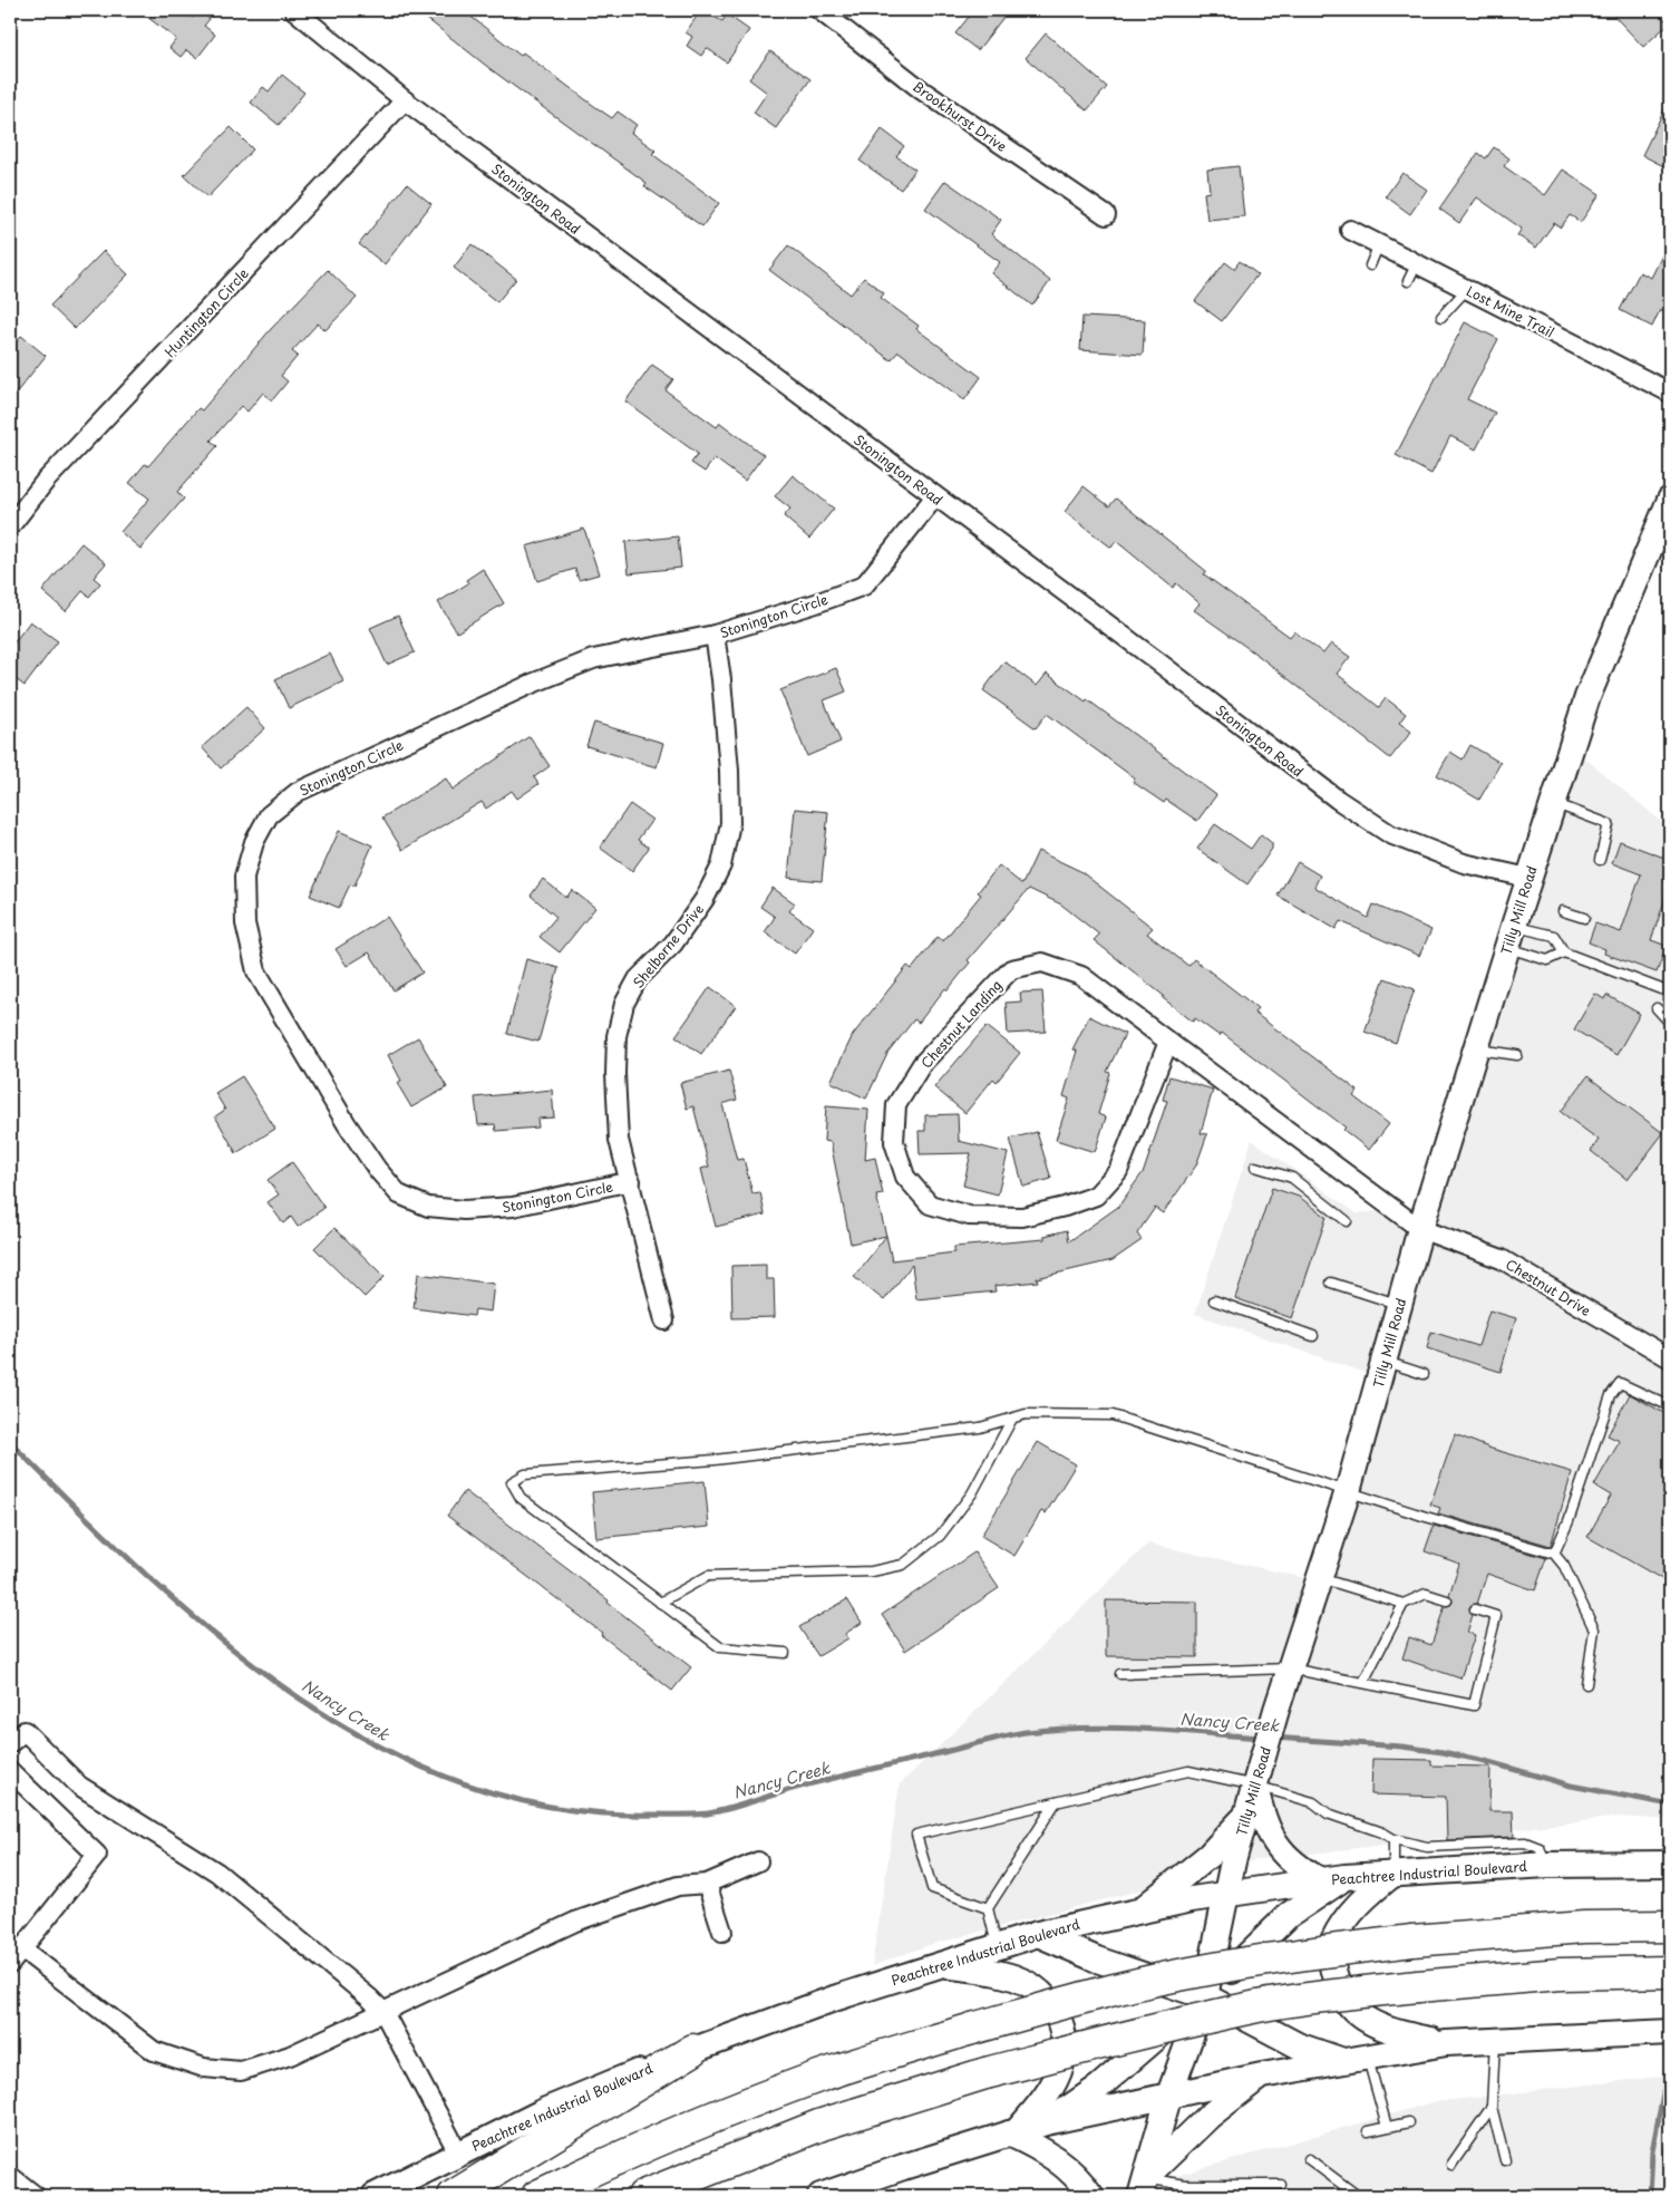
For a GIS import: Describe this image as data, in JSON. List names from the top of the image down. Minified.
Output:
{"streets":{"main road":["Tilly Mill Road","Peachtree Industrial Boulevard"],"street":["Brookhurst Drive","Stonington Road","Lost Mine Trail","Huntington Circle","Stonington Circle","Shelborne Drive","Chestnut Landing","Chestnut Drive"]},"crossings":[["Stonington Road","Huntington Circle"],["Stonington Road","Stonington Circle"],["Stonington Road","Tilly Mill Road"],["Stonington Circle","Shelborne Drive"],["Tilly Mill Road","Chestnut Landing"],["Tilly Mill Road","Chestnut Drive"],["Tilly Mill Road","Peachtree Industrial Boulevard"],["Chestnut Landing","Chestnut Drive"]],"water":["Nancy Creek"]}
